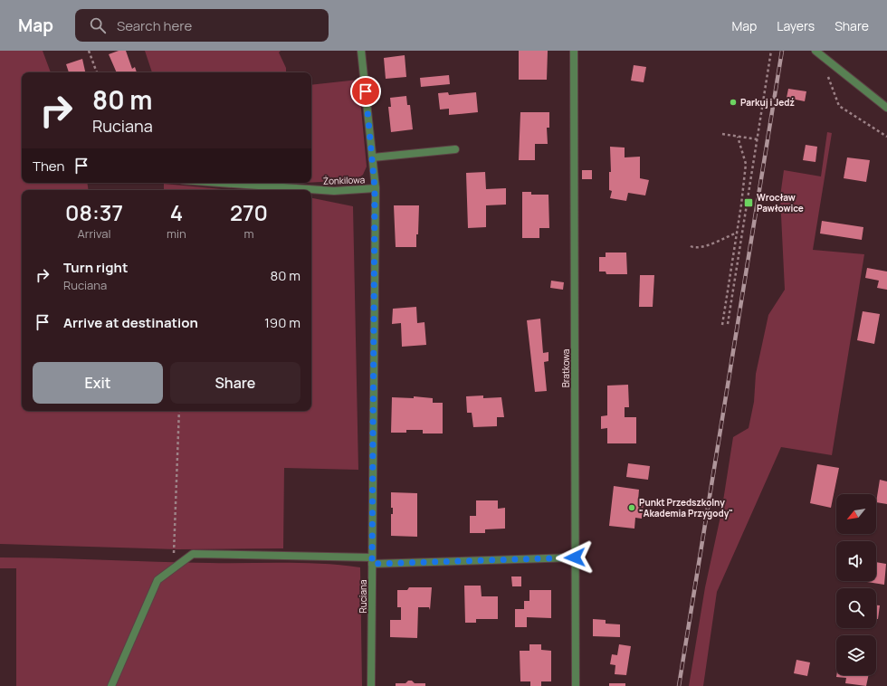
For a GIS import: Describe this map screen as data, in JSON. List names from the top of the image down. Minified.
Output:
{"streets":{"street":["Żonkilowa","Bratkowa","Ruciana"]},"crossings":[["Żonkilowa","Ruciana"]],"places":{"other":["Parkuj i Jedź","Punkt Przedszkolny \"Akademia Przygody\""],"transit":["Wrocław Pawłowice"]},"north":"bottom left","page":{"header":"Map","search":"Search here","nav":["Map","Layers","Share"],"turn":["80 m","Ruciana"],"then":"Then","eta":["08:37","Arrival","4","min","270","m"],"list":[{"name":"Turn right","note":"Ruciana","value":"80 m"},{"name":"Arrive at destination","value":"190 m"}],"buttons":["Exit","Share"]}}
